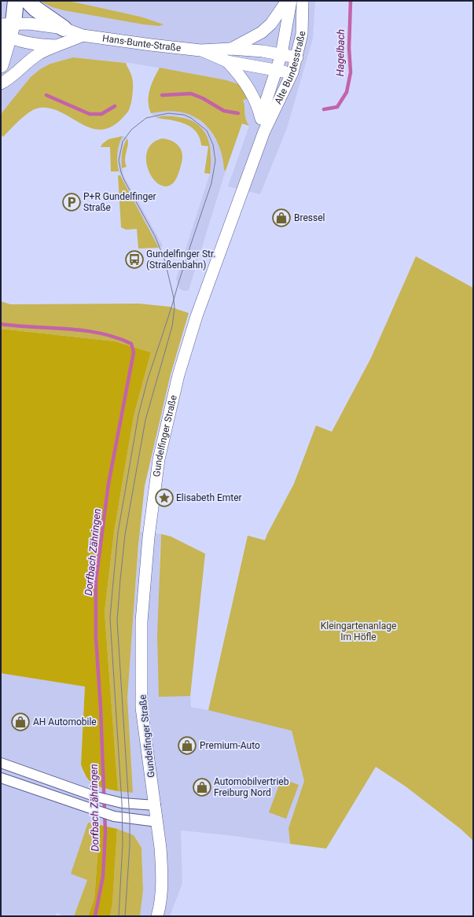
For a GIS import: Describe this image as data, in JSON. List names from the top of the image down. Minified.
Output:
{"streets":{"street":["Hans-Bunte-Straße","Alte Bundesstraße","Gundelfinger Straße"]},"crossings":[["Hans-Bunte-Straße","Alte Bundesstraße"],["Alte Bundesstraße","Gundelfinger Straße"]],"water":["Hagelbach","Dorfbach Zähringen"],"parks":["Kleingartenanlage Im Höfle"],"places":{"parking":["P+R Gundelfinger Straße"],"shop":["Bressel","AH Automobile","Premium-Auto","Automobilvertrieb Freiburg Nord"],"bus stop":["Gundelfinger Str. (Straßenbahn)"],"place":["Elisabeth Emter"]}}
